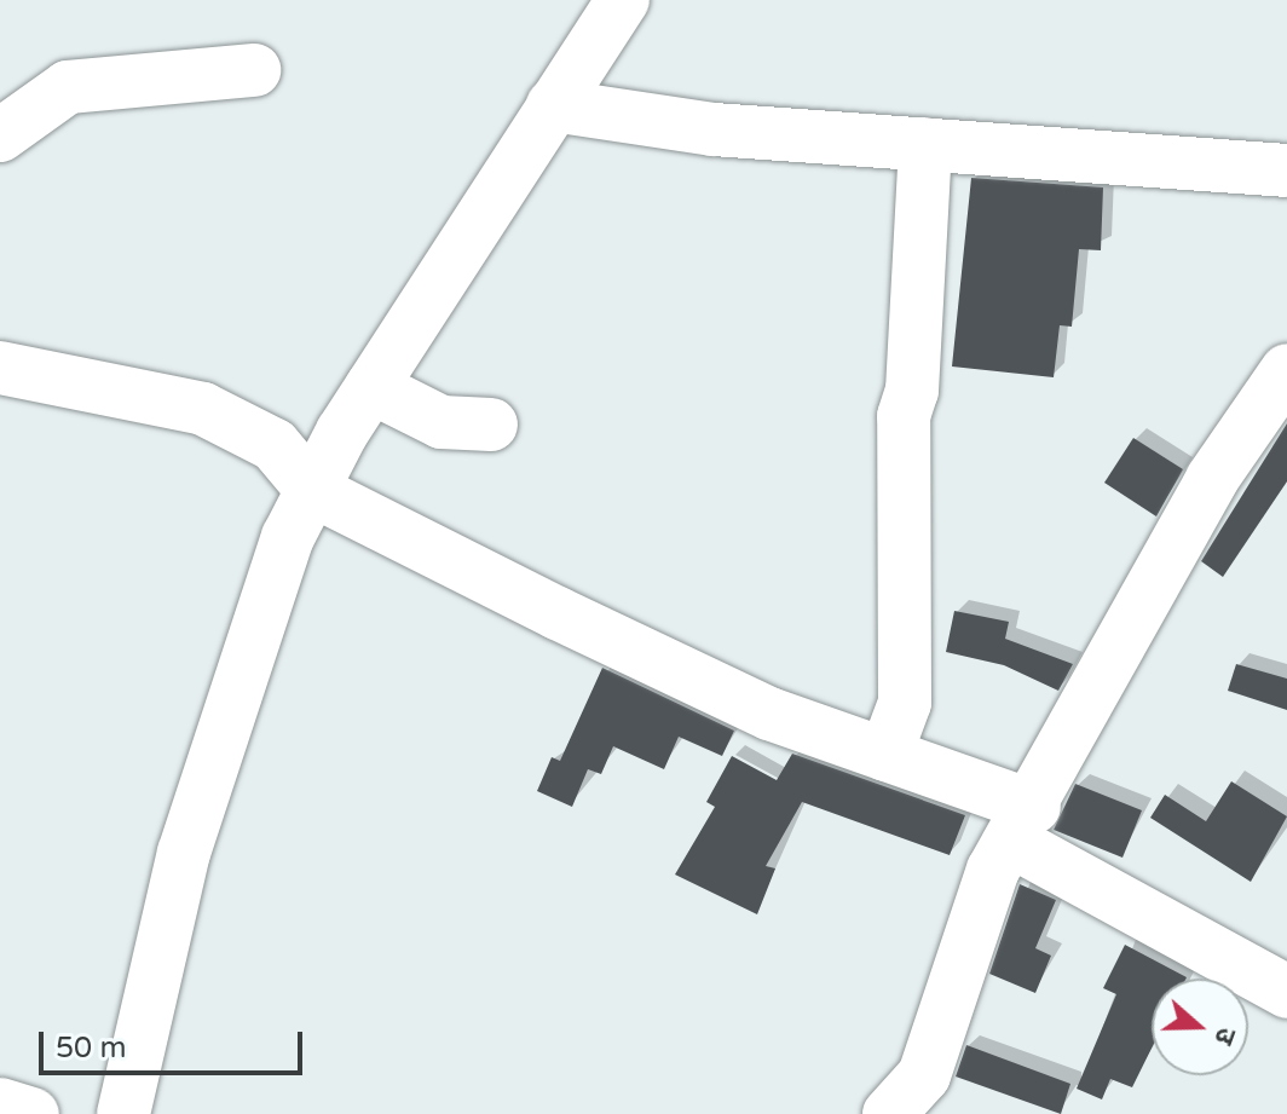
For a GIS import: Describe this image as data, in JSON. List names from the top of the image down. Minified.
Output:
{"scale_bar":"50 m","north":"right"}
